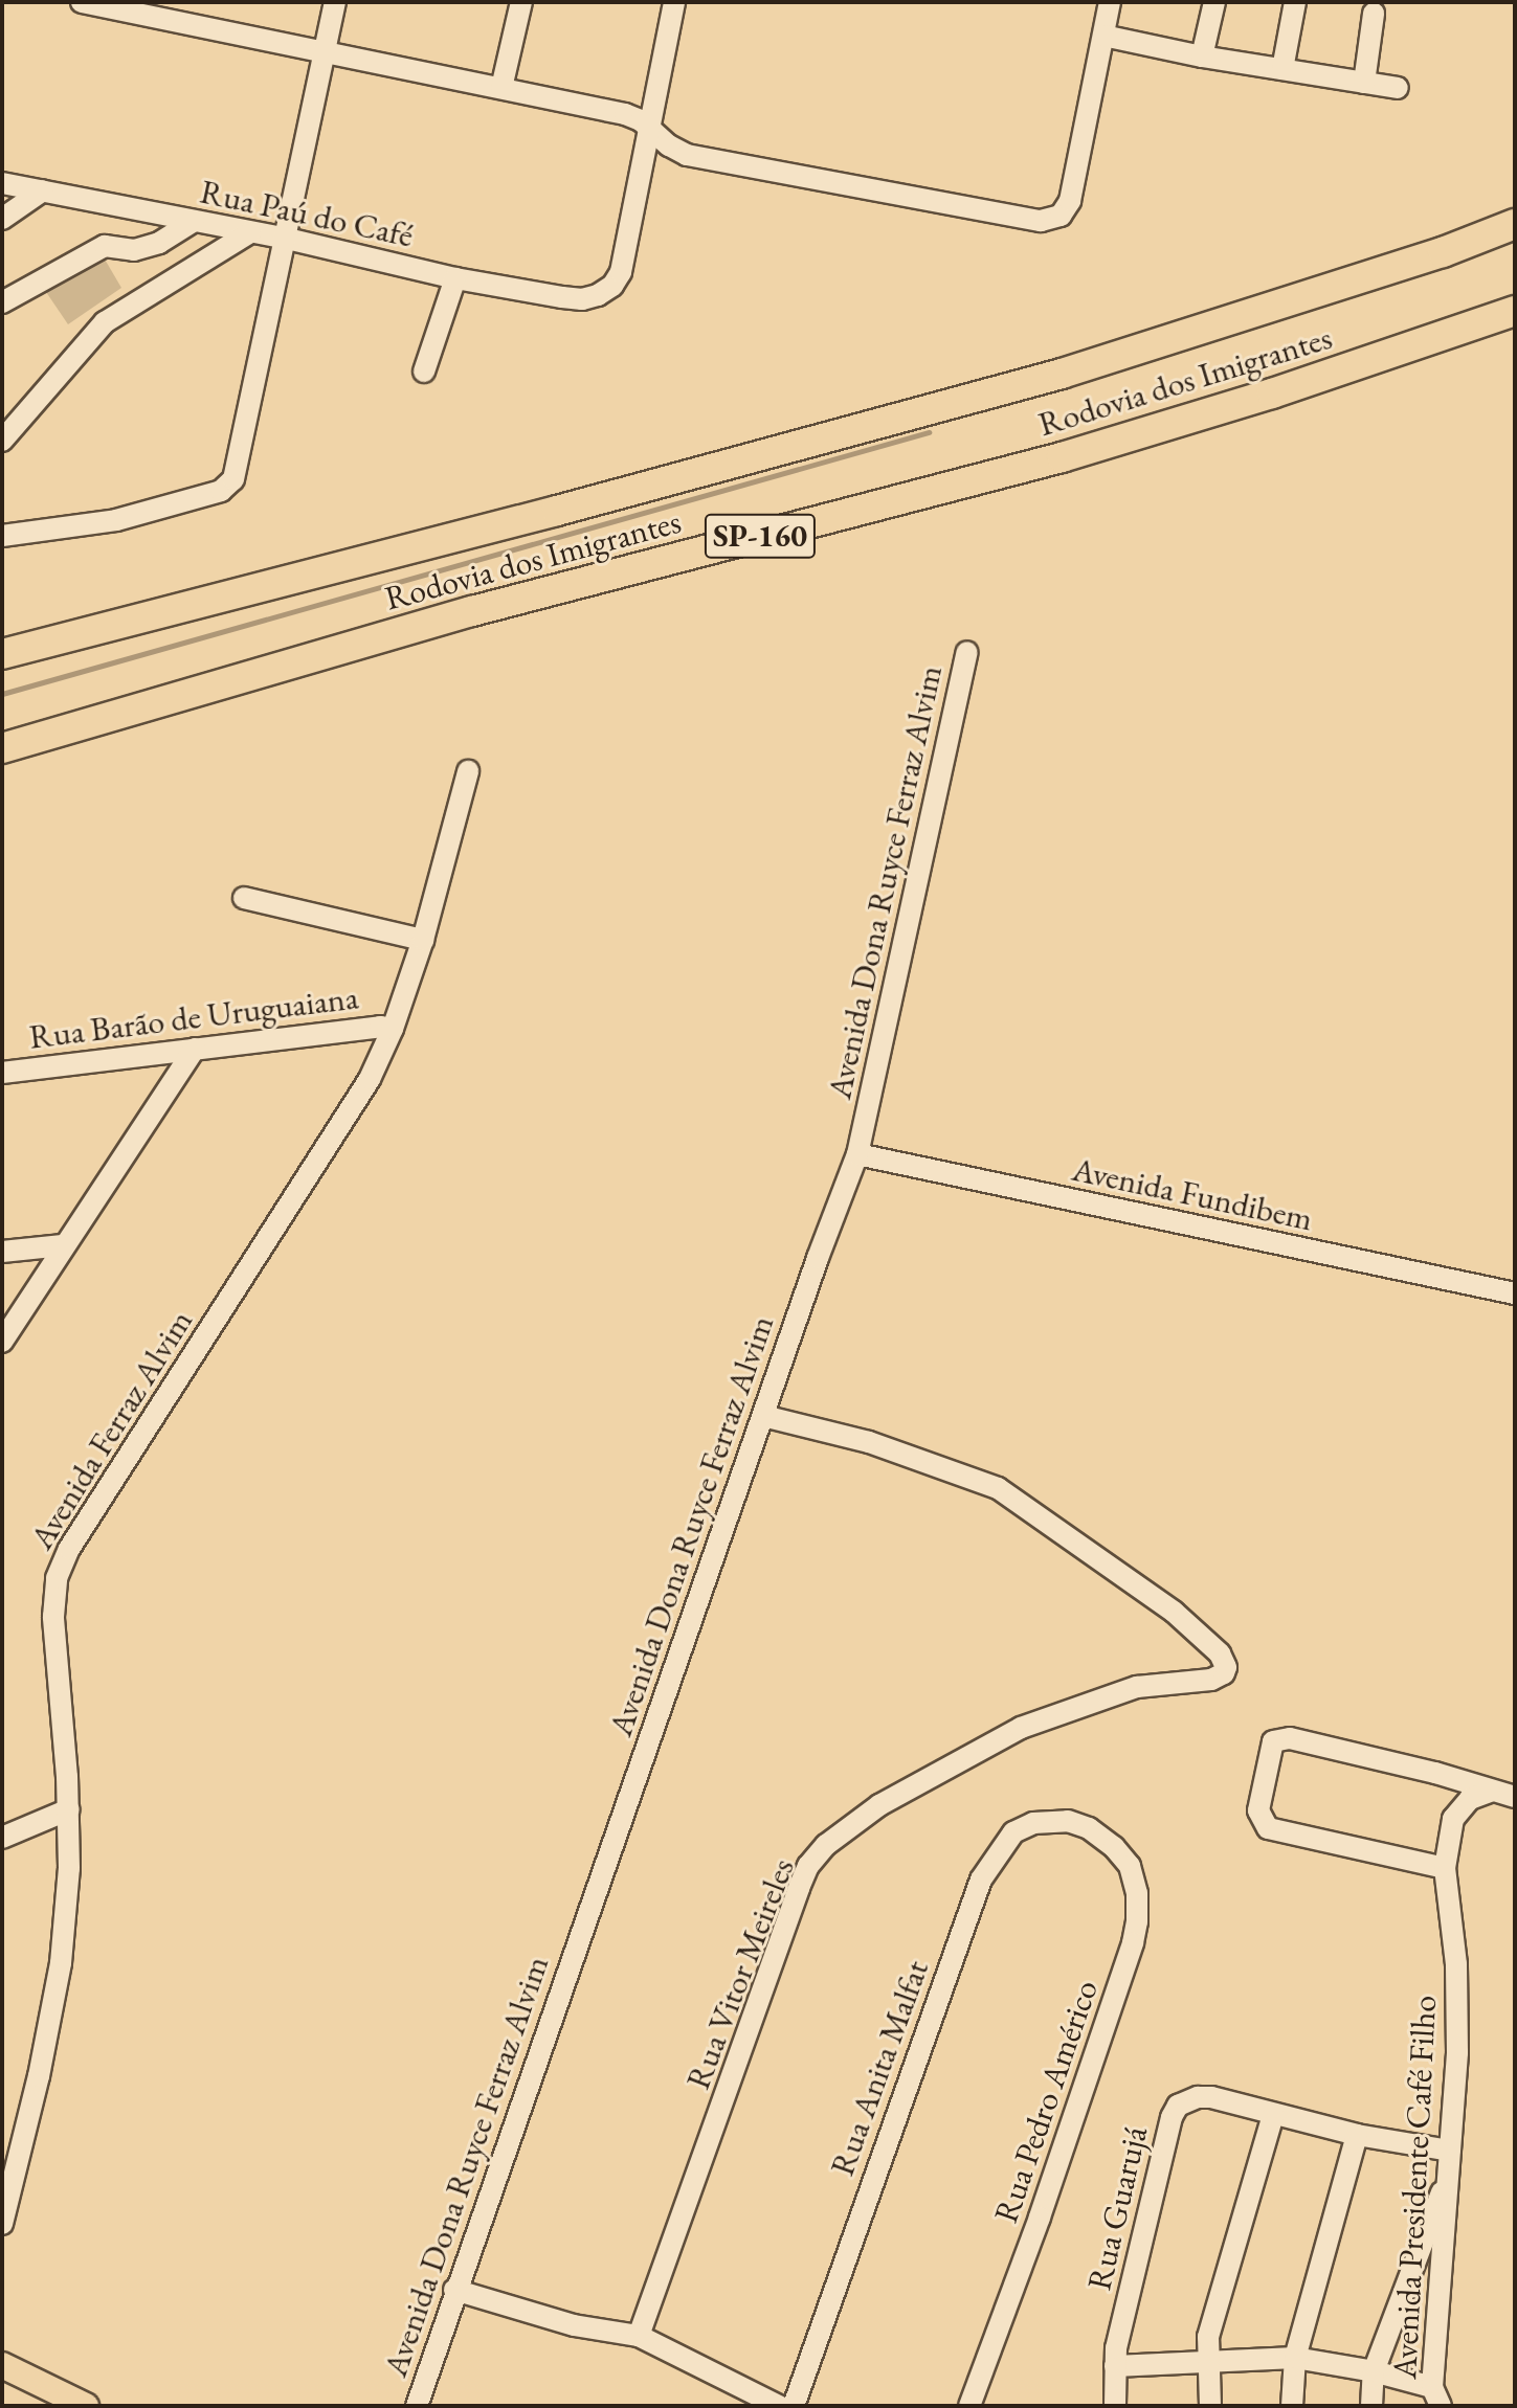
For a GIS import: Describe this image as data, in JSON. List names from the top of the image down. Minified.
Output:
{"streets":{"highway":["Rodovia dos Imigrantes","SP-160"],"street":["Rua Paú do Café","Avenida Dona Ruyce Ferraz Alvim","Rua Barão de Uruguaiana","Avenida Fundibem","Avenida Ferraz Alvim","Rua Vitor Meireles","Rua Anita Malfat","Rua Pedro Américo","Avenida Presidente Café Filho","Rua Guarujá"]},"crossings":[["Avenida Dona Ruyce Ferraz Alvim","Avenida Fundibem"],["Avenida Dona Ruyce Ferraz Alvim","Rua Vitor Meireles"],["Rua Barão de Uruguaiana","Avenida Ferraz Alvim"],["Rua Anita Malfat","Rua Pedro Américo"],["Avenida Presidente Café Filho","Rua Guarujá"]]}
